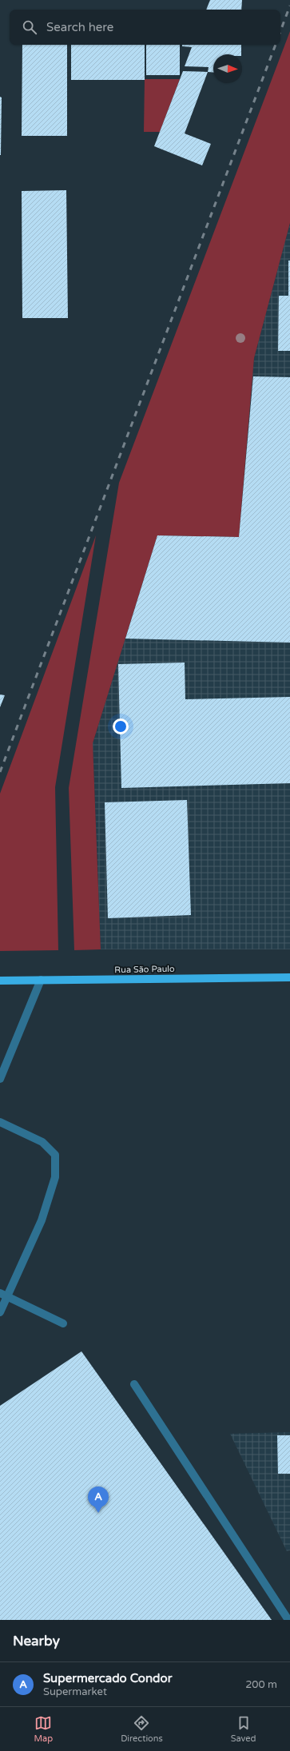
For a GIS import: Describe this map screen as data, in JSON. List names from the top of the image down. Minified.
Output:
{"streets":{"main road":["Rua São Paulo"]},"north":"right","page":{"search":"Search here","pins":"A","heading":"Nearby","list":[{"mark":"A","name":"Supermercado Condor","note":"Supermarket","value":"200 m"}],"nav":["Map","Directions","Saved"]}}
